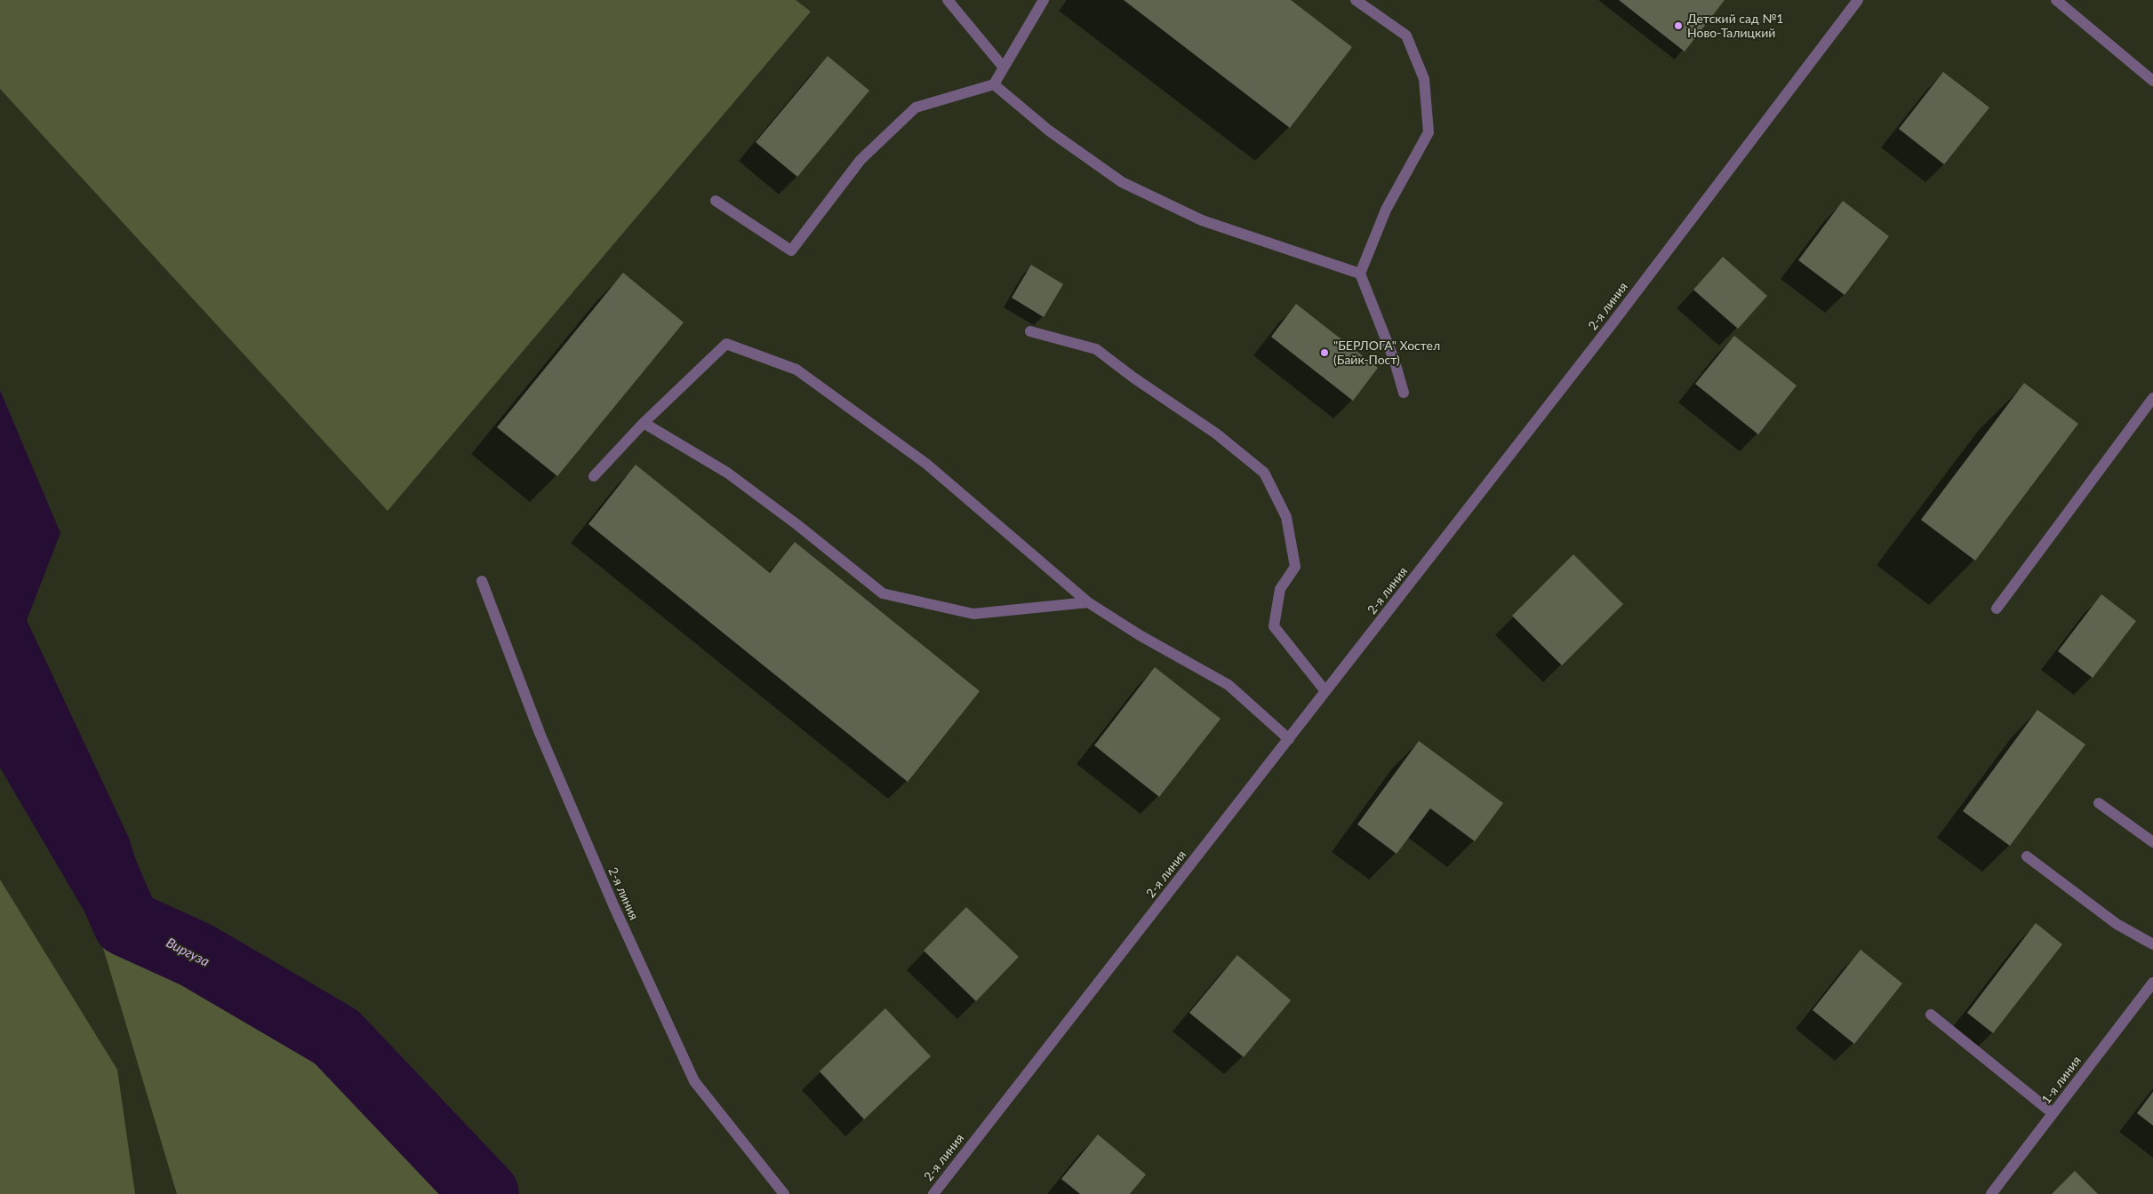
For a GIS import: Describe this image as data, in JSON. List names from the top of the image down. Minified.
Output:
{"streets":{"street":["2-я линия","1-я линия"]},"water":["Виргуза"],"places":["Детский сад №1 Ново-Талицкий","\"БЕРЛОГА\" Хостел (Байк-Пост)"]}
